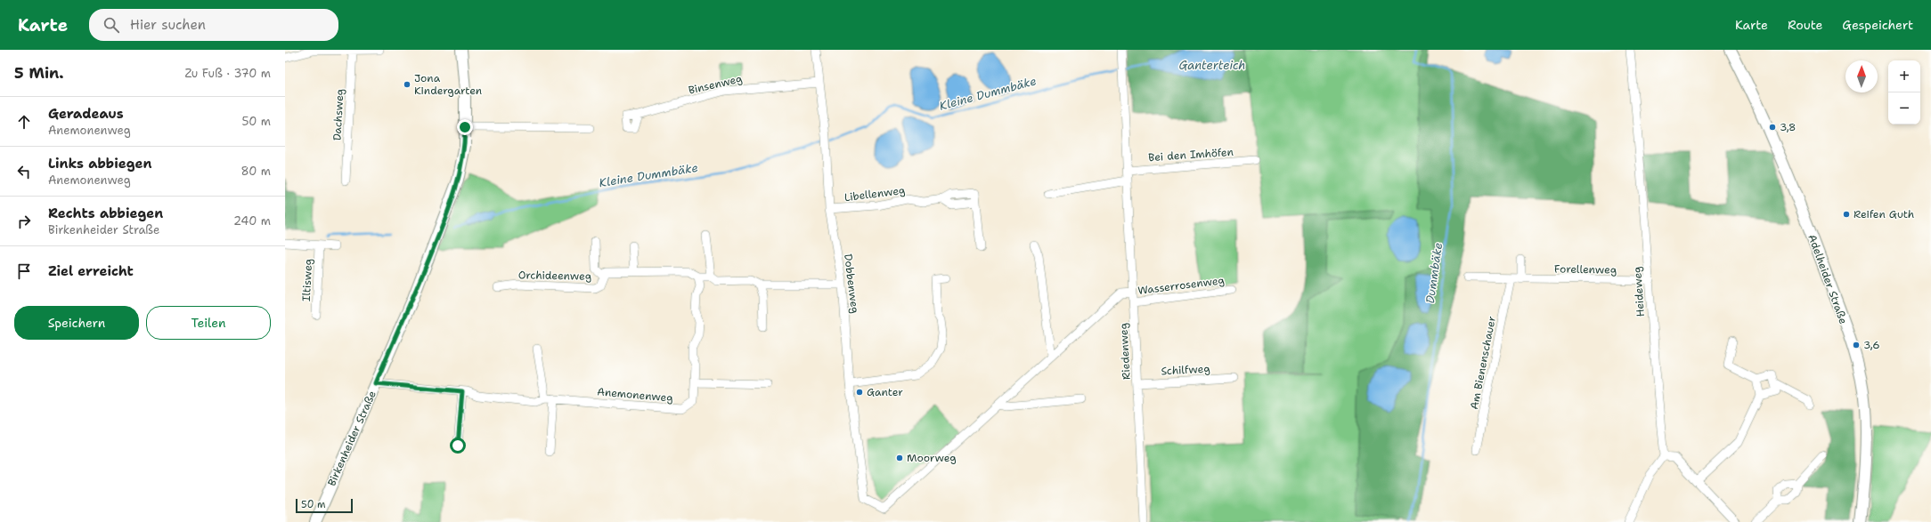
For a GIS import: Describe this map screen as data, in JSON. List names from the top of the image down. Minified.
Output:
{"streets":{"street":["Binsenweg","Dachsweg","Bei den Imhöfen","Libellenweg","Forellenweg","Orchideenweg","Adelheider Straße","Iltisweg","Dobbenweg","Wasserrosenweg","Heideweg","Riedenweg","Am Bienenschauer","Schilfweg","Anemonenweg","Birkenheider Straße"]},"crossings":[["Binsenweg","Dobbenweg"],["Bei den Imhöfen","Riedenweg"],["Libellenweg","Dobbenweg"],["Forellenweg","Heideweg"],["Forellenweg","Am Bienenschauer"],["Orchideenweg","Dobbenweg"],["Orchideenweg","Anemonenweg"],["Wasserrosenweg","Riedenweg"],["Riedenweg","Schilfweg"],["Anemonenweg","Birkenheider Straße"]],"water":["Ganterteich","Kleine Dummbäke","Dummbäke"],"places":["Jona Kindergarten","3,8","Reifen Guth","3,6","Ganter","Moorweg"],"scale_bar":"50 m","north":"top","page":{"header":"Karte","search":"Hier suchen","nav":["Karte","Route","Gespeichert"],"heading":["5 Min.","Zu Fuß · 370 m"],"map_buttons":["+","−"],"list":[["Geradeaus","Anemonenweg","50 m"],["Links abbiegen","Anemonenweg","80 m"],["Rechts abbiegen","Birkenheider Straße","240 m"],"Ziel erreicht"],"buttons":["Speichern","Teilen"],"scale":"50 m"}}
